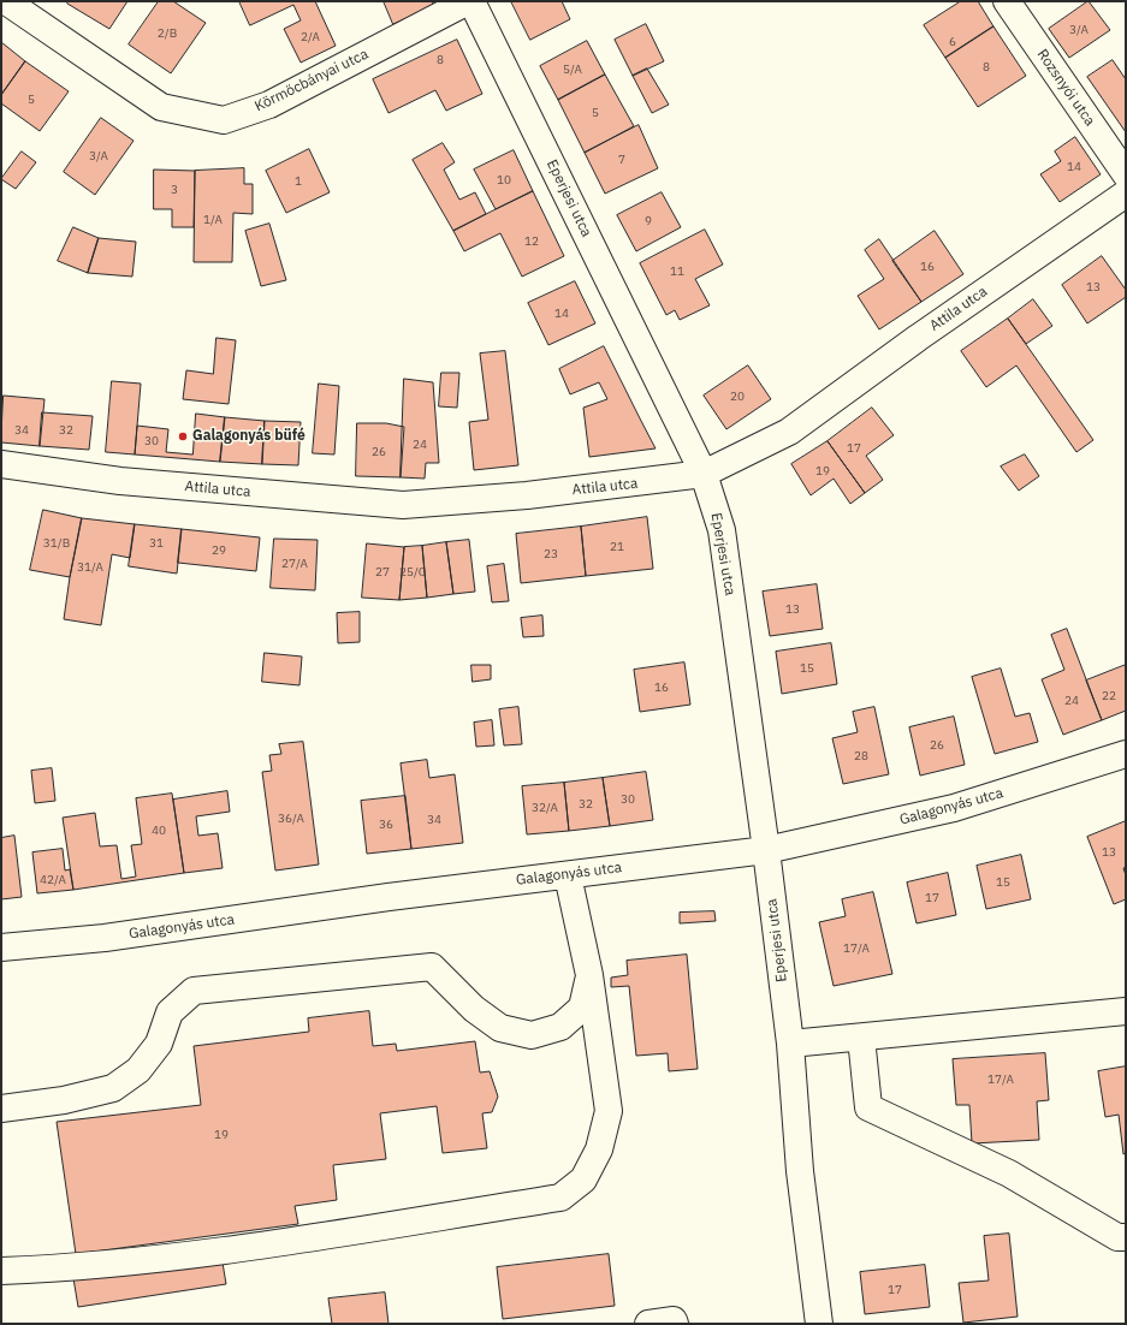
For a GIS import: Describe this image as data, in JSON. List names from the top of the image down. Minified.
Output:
{"streets":{"street":["Körmöcbányai utca","Rozsnyói utca","Eperjesi utca","Attila utca","Galagonyás utca"]},"crossings":[["Körmöcbányai utca","Eperjesi utca"],["Eperjesi utca","Attila utca"],["Eperjesi utca","Galagonyás utca"]],"places":["Galagonyás büfé"],"house_numbers":["3/A","2/B","2/A","6","8","8","5/A","5","5","3/A","7","14","10","1","3","1/A","9","12","16","11","13","14","20","34","32","30","24","17","26","19","31/B","31","21","29","23","27/A","31/A","27","25/C","13","15","16","22","24","26","28","30","32","32/A","36/A","34","36","40","13","42/A","15","17","17/A","17/A","19","17"]}
